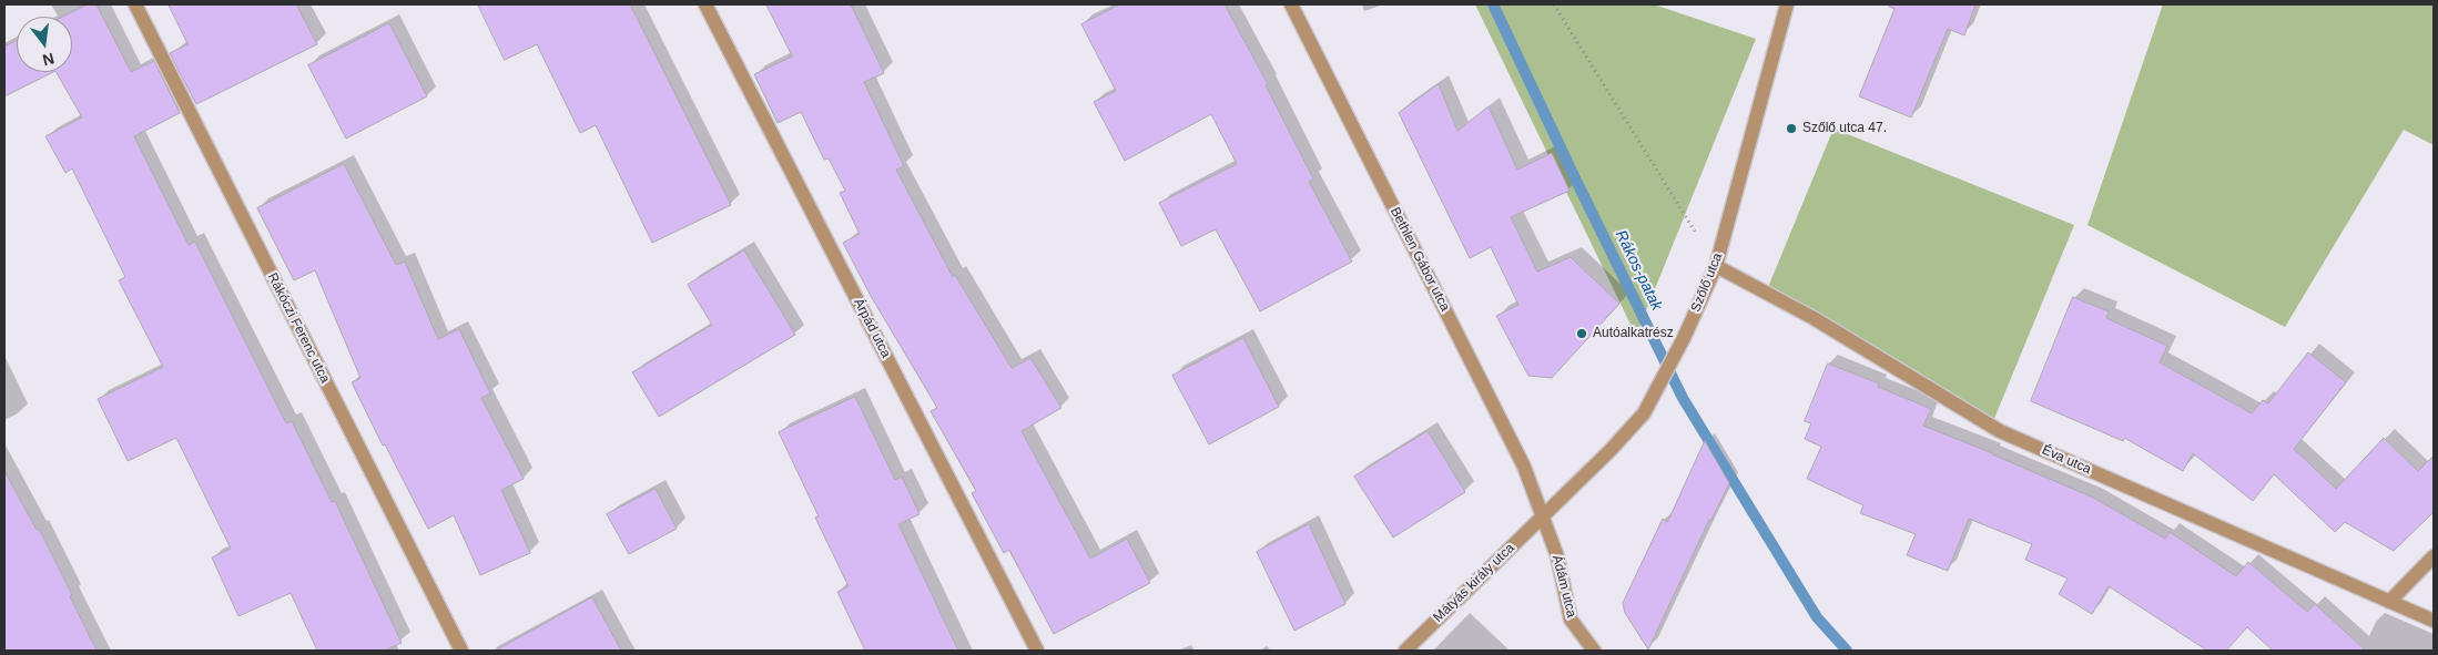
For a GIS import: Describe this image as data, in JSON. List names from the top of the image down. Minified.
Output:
{"streets":{"street":["Bethlen Gábor utca","Szőlő utca","Rákóczi Ferenc utca","Árpád utca","Éva utca","Mátyás király utca","Ádám utca"]},"crossings":[["Bethlen Gábor utca","Szőlő utca"],["Bethlen Gábor utca","Mátyás király utca"],["Bethlen Gábor utca","Ádám utca"],["Szőlő utca","Éva utca"],["Szőlő utca","Mátyás király utca"],["Szőlő utca","Ádám utca"],["Mátyás király utca","Ádám utca"]],"water":["Rákos-patak"],"places":["Szőlő utca 47.","Autóalkatrész"],"north":"bottom"}
